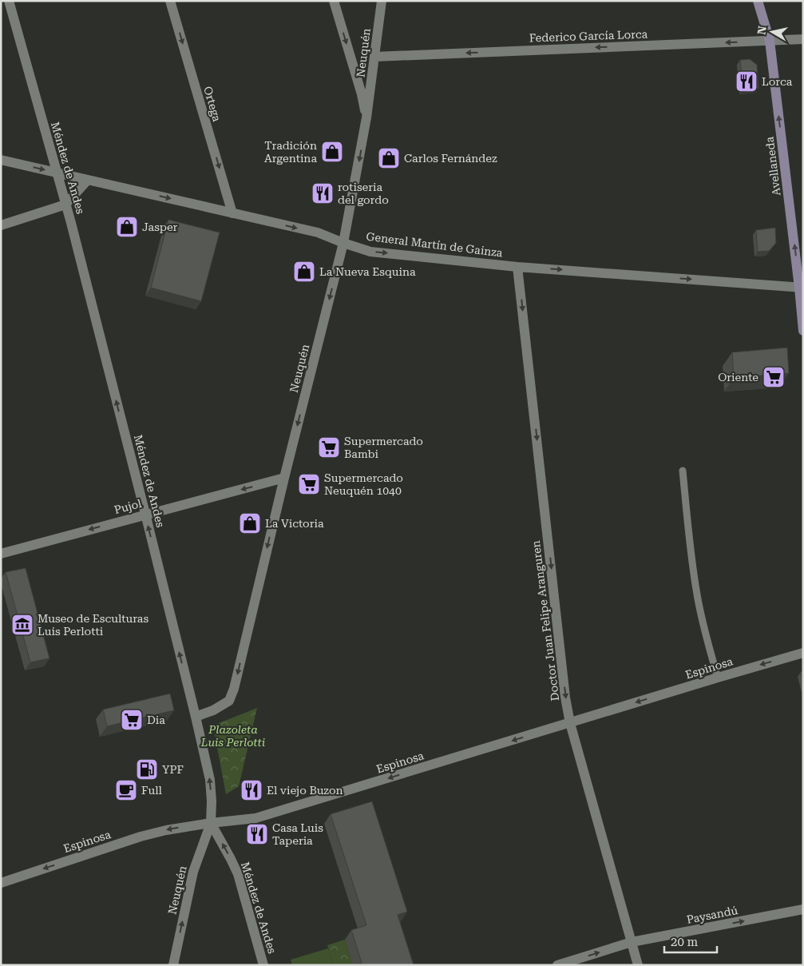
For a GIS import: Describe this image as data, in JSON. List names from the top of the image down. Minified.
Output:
{"streets":{"street":["Federico García Lorca","Neuquén","Ortega","Avellaneda","Méndez de Andes","General Martín de Gainza","Pujol","Doctor Juan Felipe Aranguren","Espinosa","Paysandú"]},"crossings":[["Federico García Lorca","Neuquén"],["Federico García Lorca","Avellaneda"],["Neuquén","Méndez de Andes"],["Neuquén","General Martín de Gainza"],["Neuquén","Pujol"],["Neuquén","Espinosa"],["Ortega","General Martín de Gainza"],["Avellaneda","General Martín de Gainza"],["Méndez de Andes","General Martín de Gainza"],["Méndez de Andes","Pujol"],["Méndez de Andes","Espinosa"],["General Martín de Gainza","Doctor Juan Felipe Aranguren"],["Doctor Juan Felipe Aranguren","Espinosa"],["Doctor Juan Felipe Aranguren","Paysandú"]],"one_way":["Federico García Lorca","Ortega","Avellaneda","Méndez de Andes","General Martín de Gainza","Pujol","Doctor Juan Felipe Aranguren","Espinosa","Paysandú"],"parks":["Plazoleta Luis Perlotti"],"places":{"restaurant":["Lorca","rotiseria del gordo","El viejo Buzon","Casa Luis Taperia"],"shop":["Tradición Argentina","Carlos Fernández","Jasper","La Nueva Esquina","La Victoria"],"supermarket":["Oriente","Supermercado Bambi","Supermercado Neuquén 1040","Dia"],"museum":["Museo de Esculturas Luis Perlotti"],"fuel station":["YPF"],"cafe":["Full"]},"scale_bar":"20 m","north":"left"}
